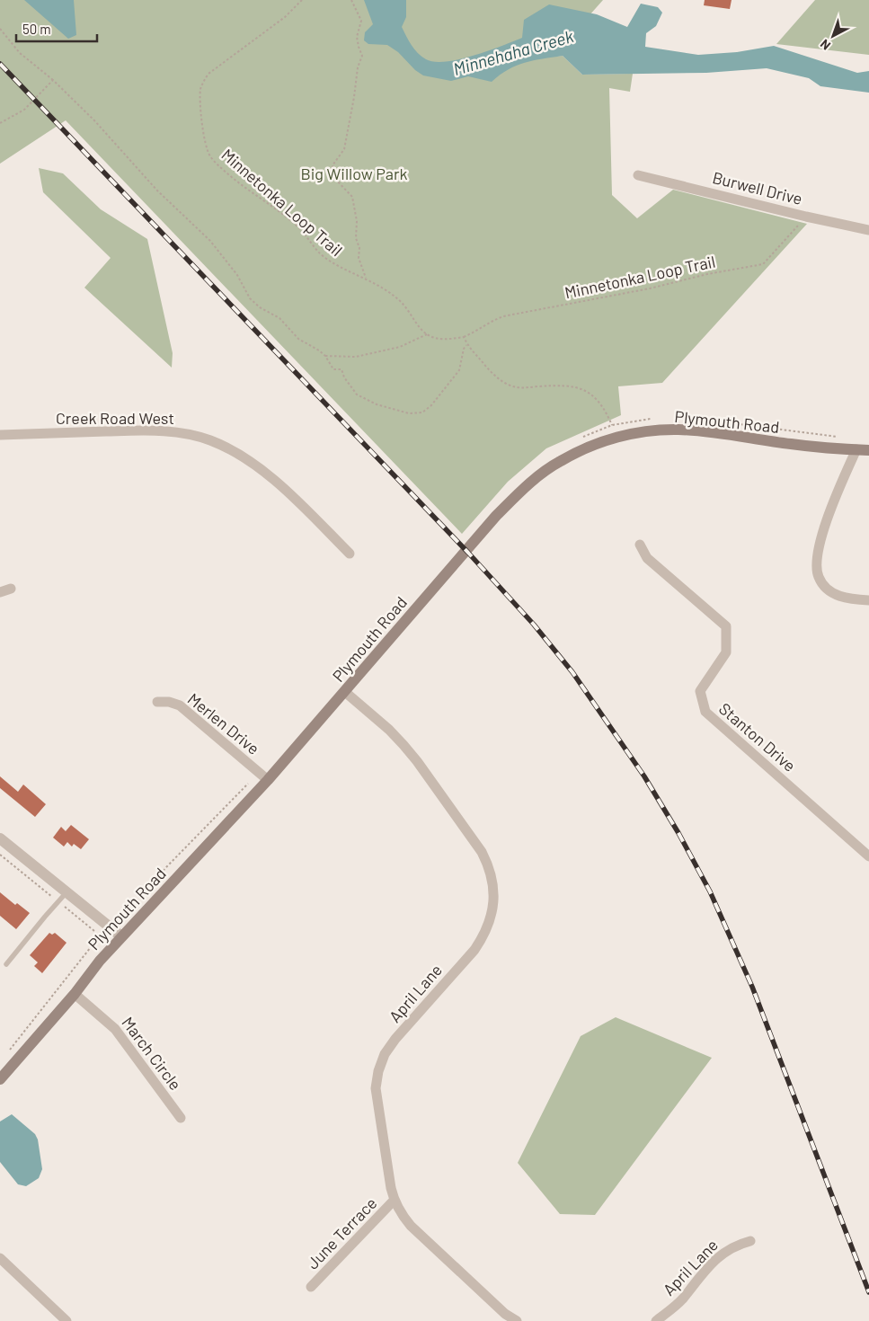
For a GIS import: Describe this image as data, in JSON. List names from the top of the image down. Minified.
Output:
{"streets":{"main road":["Plymouth Road"],"street":["Burwell Drive","Creek Road West","Merlen Drive","Stanton Drive","April Lane","March Circle","June Terrace"],"path":["Minnetonka Loop Trail"]},"crossings":[["Burwell Drive","Minnetonka Loop Trail"],["Plymouth Road","Merlen Drive"],["Plymouth Road","April Lane"],["Plymouth Road","March Circle"],["April Lane","June Terrace"]],"water":["Minnehaha Creek"],"parks":["Big Willow Park"],"scale_bar":"50 m","north":"bottom left"}
